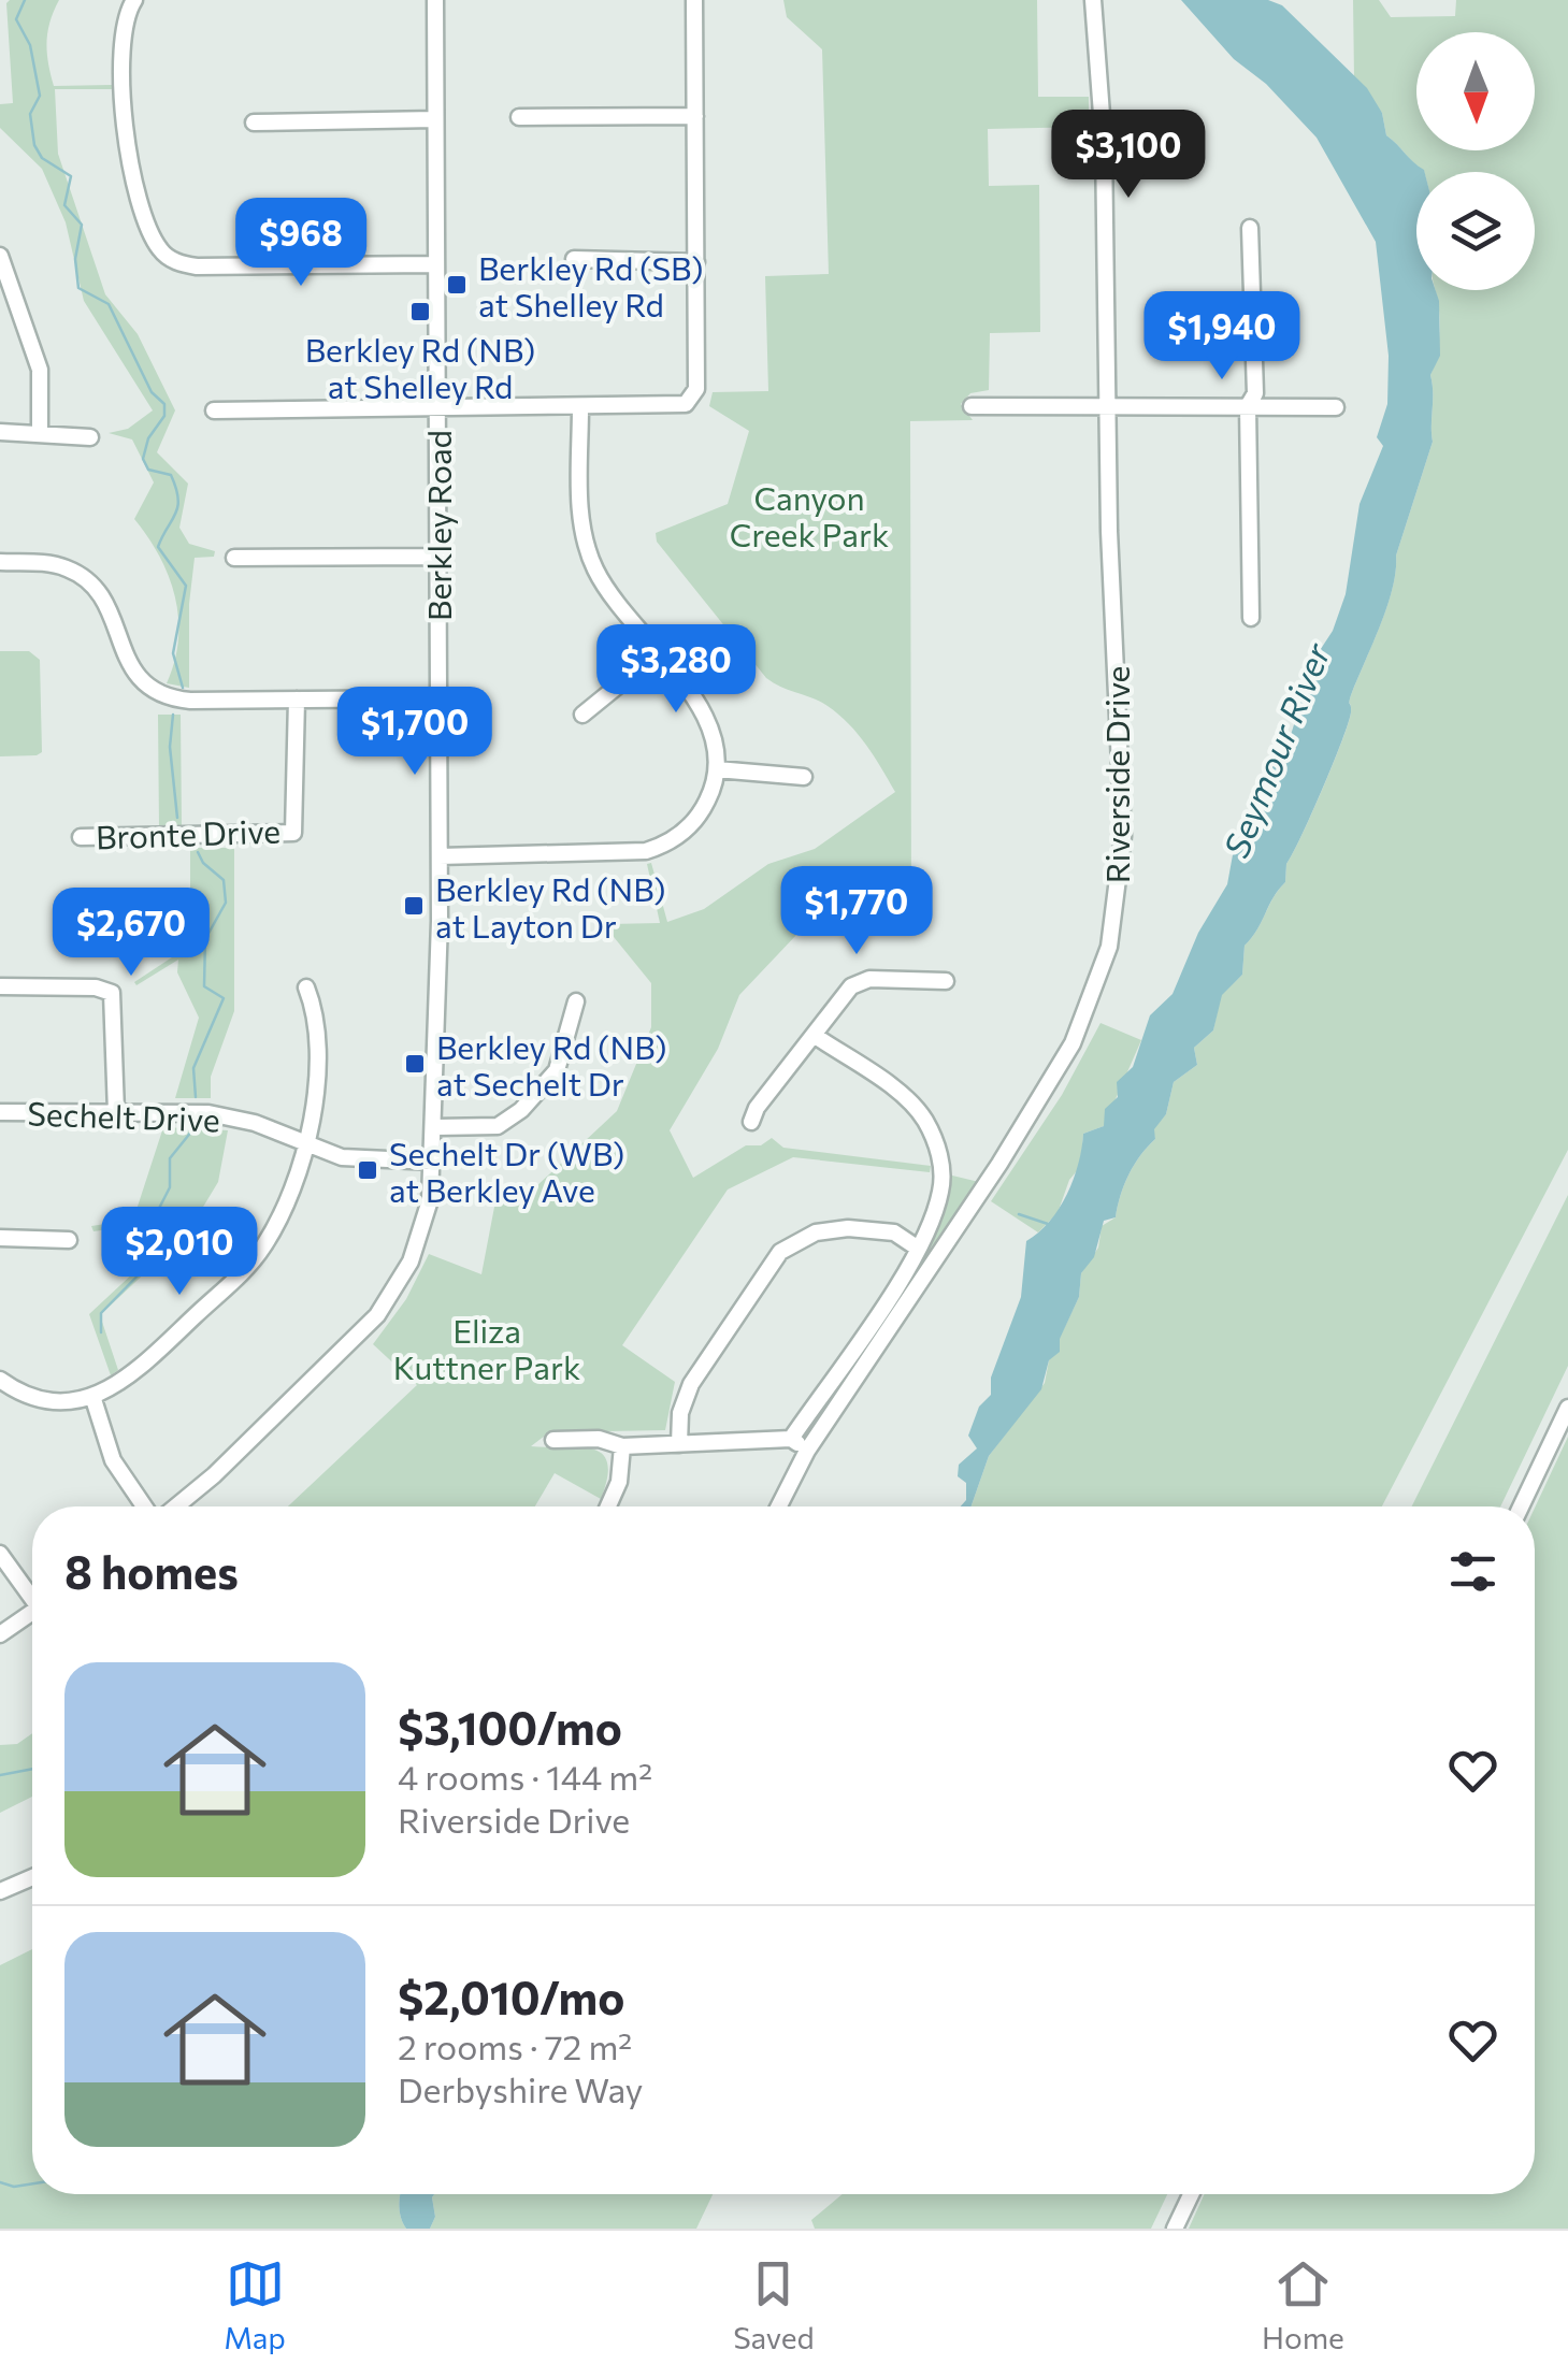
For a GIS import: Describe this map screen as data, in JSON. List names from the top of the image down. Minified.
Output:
{"streets":{"street":["Berkley Road","Riverside Drive","Bronte Drive","Sechelt Drive"]},"crossings":[["Berkley Road","Sechelt Drive"]],"water":["Seymour River"],"parks":["Canyon Creek Park","Eliza Kuttner Park"],"places":{"transit":["Berkley Rd (SB) at Shelley Rd","Berkley Rd (NB) at Shelley Rd","Berkley Rd (NB) at Layton Dr","Berkley Rd (NB) at Sechelt Dr","Sechelt Dr (WB) at Berkley Ave"]},"north":"bottom","page":{"price":["$3,100","$968","$1,940","$3,280","$1,700","$1,770","$2,670","$2,010"],"heading":"8 homes","list":[{"name":"$3,100/mo","note":"4 rooms · 144 m² · Riverside Drive"},{"name":"$2,010/mo","note":"2 rooms · 72 m² · Derbyshire Way"}],"tabs":["Map","Saved","Home"]}}
